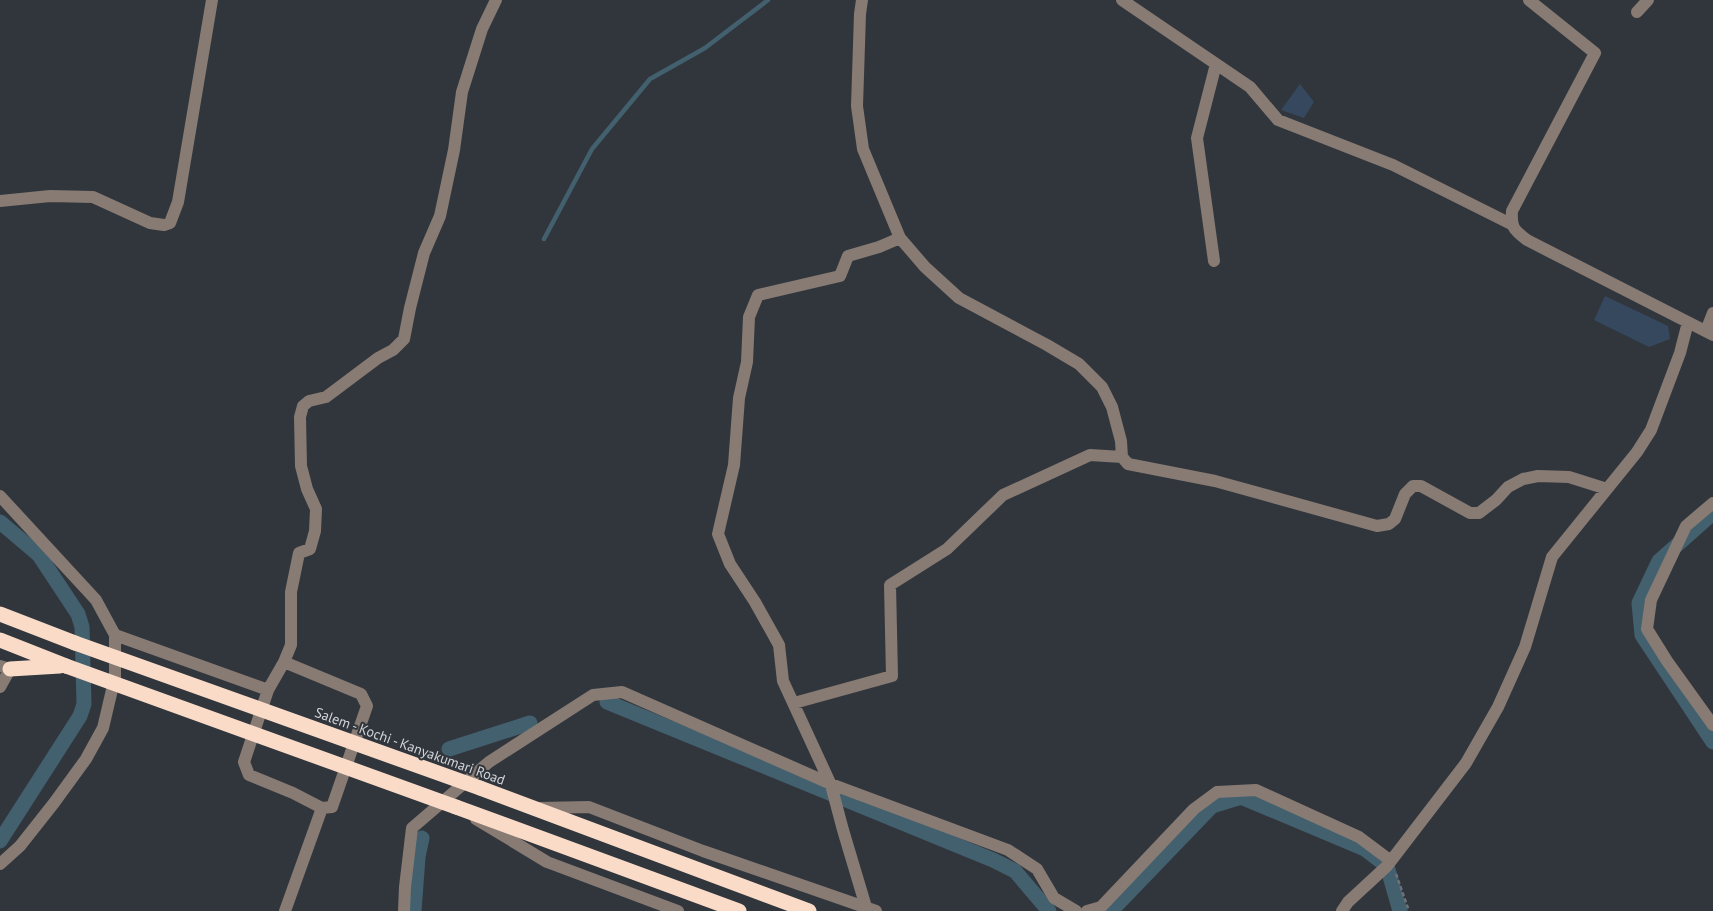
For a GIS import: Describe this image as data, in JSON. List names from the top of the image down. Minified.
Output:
{"streets":{"highway":["Salem - Kochi - Kanyakumari Road"]}}
